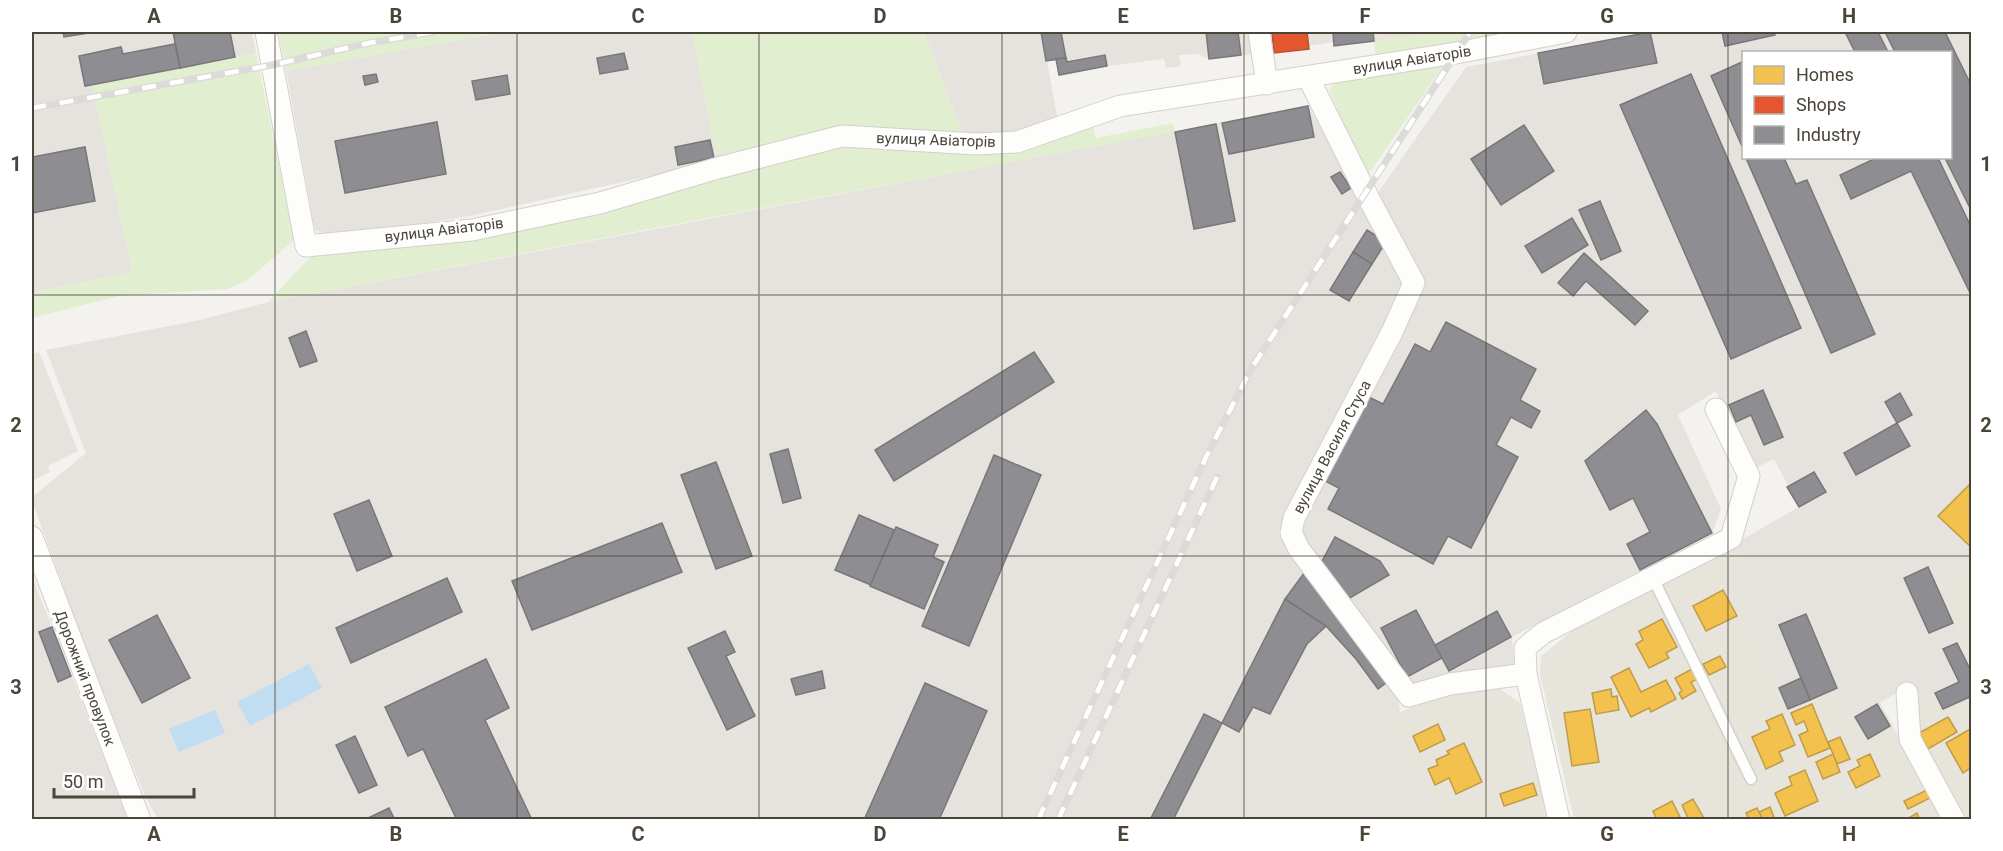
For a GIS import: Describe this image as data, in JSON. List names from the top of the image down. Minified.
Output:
{"streets":{"street":["вулиця Авіаторів","вулиця Василя Стуса","Дорожний провулок"]},"crossings":[["вулиця Авіаторів","вулиця Василя Стуса"]],"legend":["Homes","Shops","Industry"],"scale_bar":"50 m","grid":{"columns":["A","B","C","D","E","F","G","H"],"rows":["1","2","3"]}}
